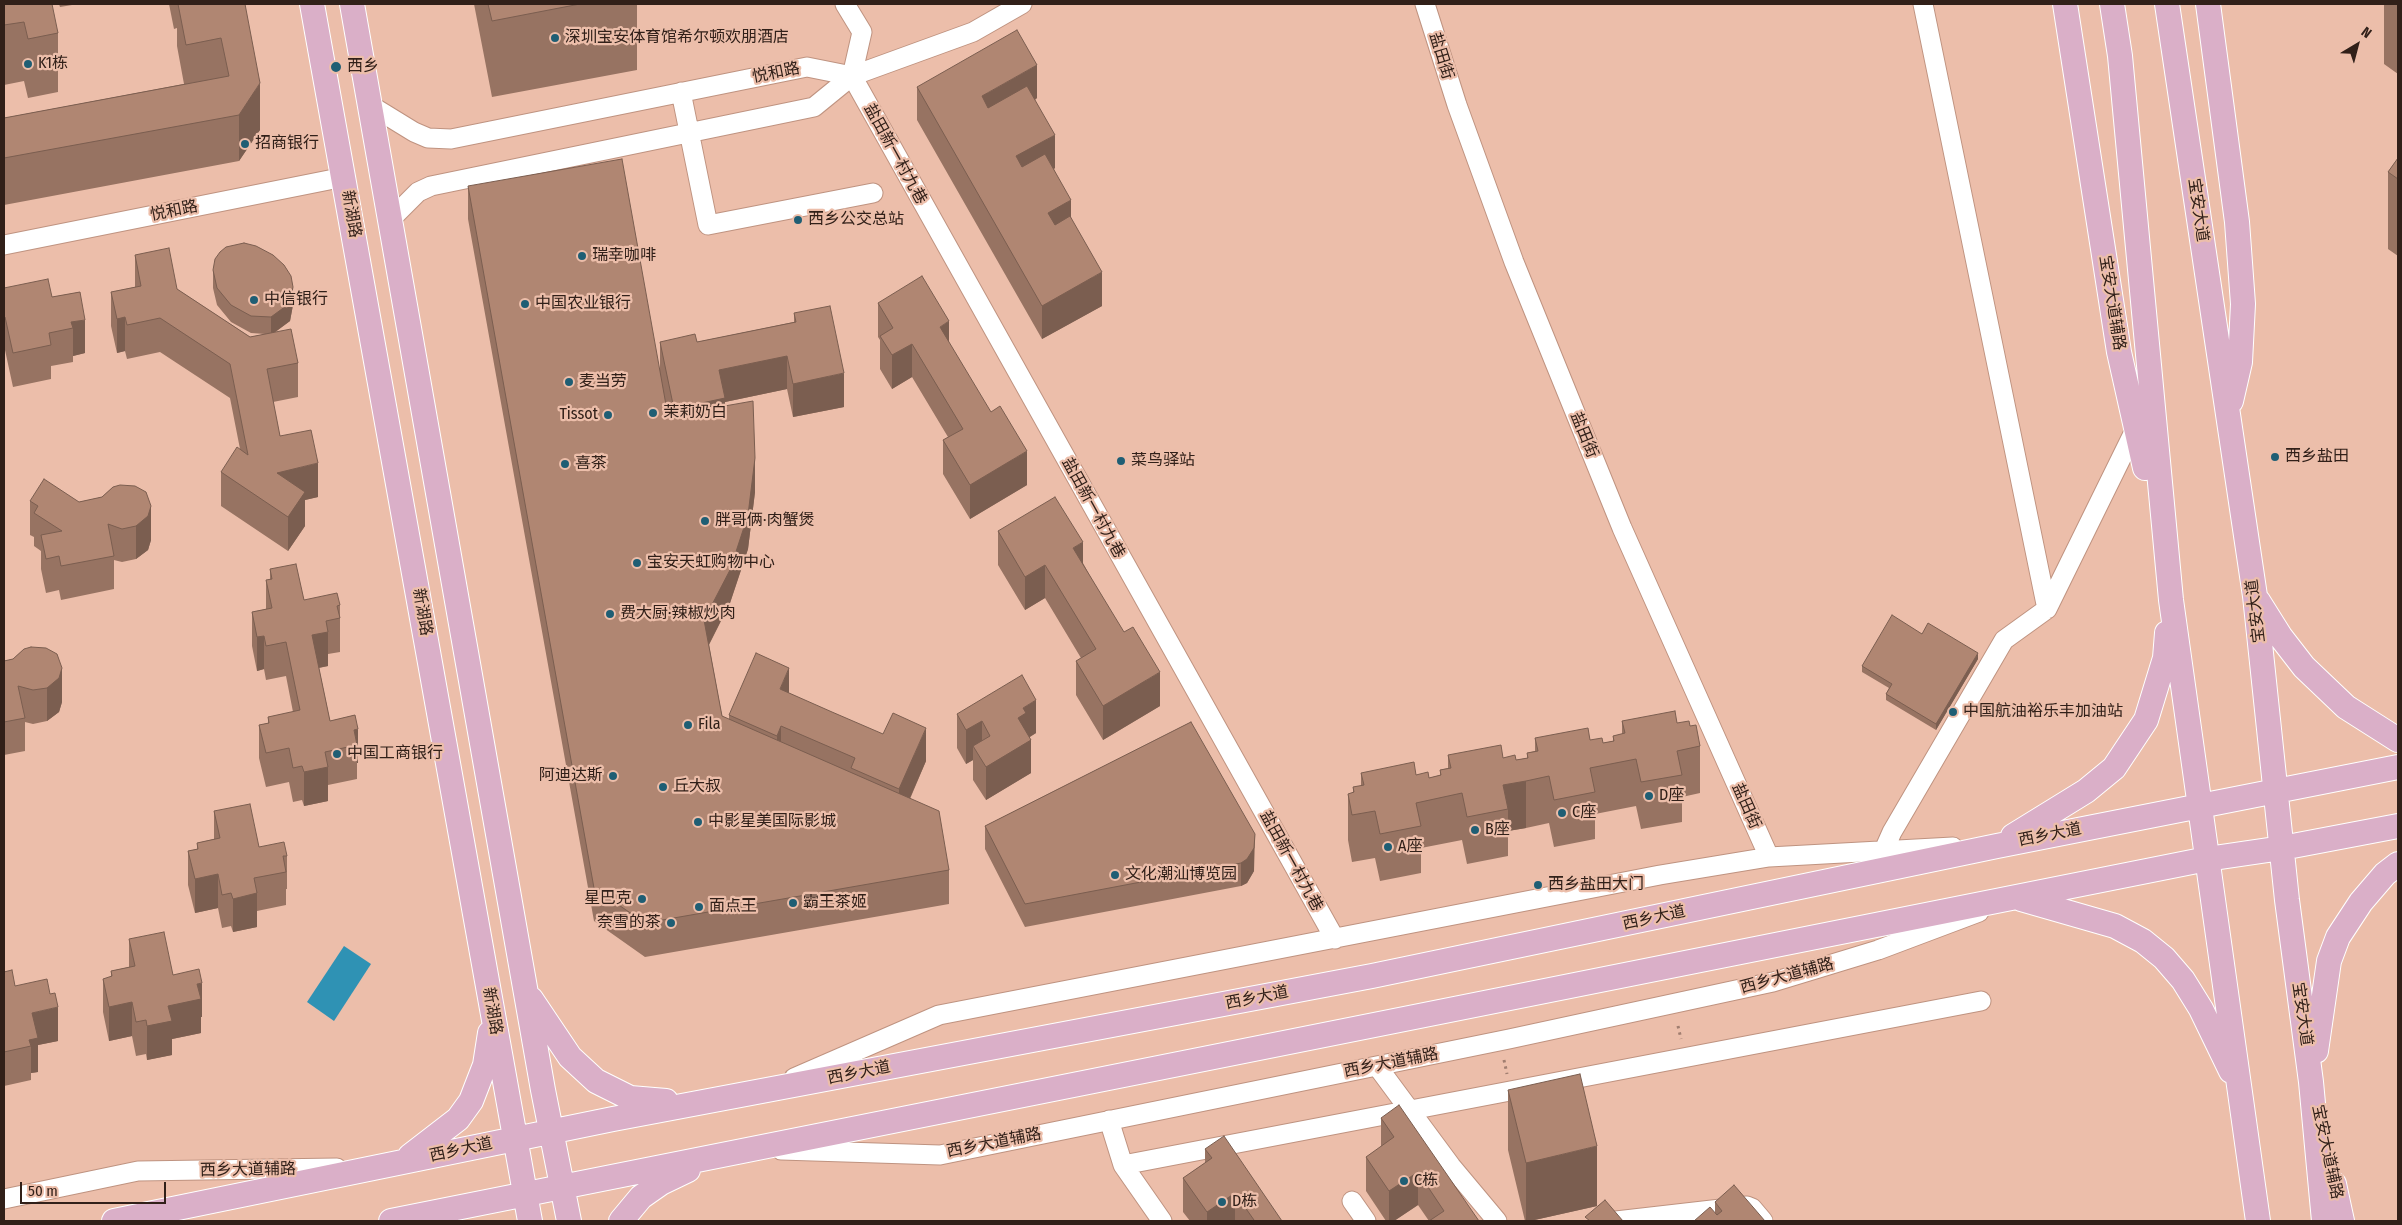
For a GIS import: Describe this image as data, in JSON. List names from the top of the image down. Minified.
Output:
{"streets":{"main road":["宝安大道","新湖路","宝安大道辅路","西乡大道"],"street":["盐田街","悦和路","盐田新一村九巷","西乡大道辅路"]},"crossings":[["悦和路","盐田新一村九巷"],["悦和路","新湖路"],["宝安大道","宝安大道辅路"],["宝安大道","西乡大道"],["新湖路","西乡大道"],["西乡大道","西乡大道辅路"]],"places":["深圳宝安体育馆希尔顿欢朋酒店","K1栋","西乡","招商银行","西乡公交总站","瑞幸咖啡","中信银行","中国农业银行","麦当劳","茉莉奶白","Tissot","西乡盐田","菜鸟驿站","喜茶","胖哥俩·肉蟹煲","宝安天虹购物中心","费大厨·辣椒炒肉","中国航油裕乐丰加油站","Fila","中国工商银行","阿迪达斯","丘大叔","D座","C座","中影星美国际影城","B座","A座","文化潮汕博览园","西乡盐田大门","星巴克","霸王茶姬","面点王","奈雪的茶","C栋","D栋"],"scale_bar":"50 m","north":"top right"}
